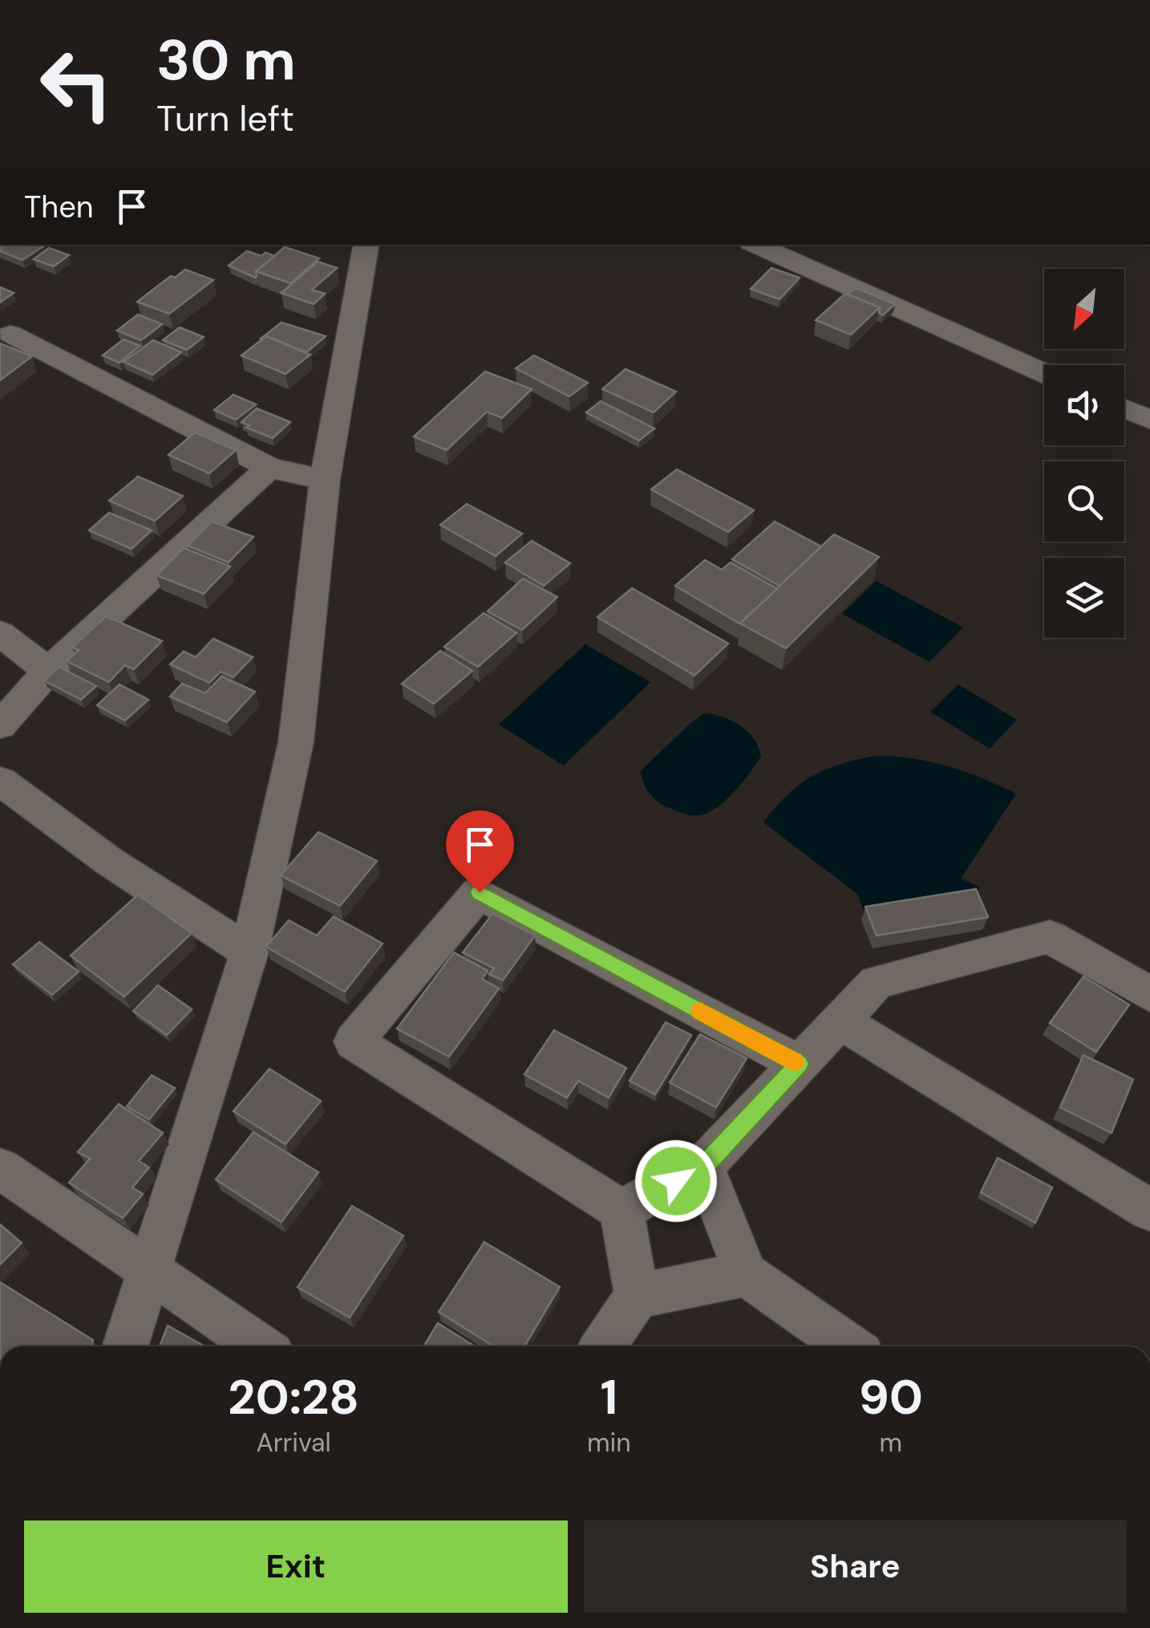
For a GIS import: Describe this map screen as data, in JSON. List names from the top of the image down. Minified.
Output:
{"north":"bottom left","page":{"turn":["30 m","Turn left"],"then":"Then","eta":["20:28","Arrival","1","min","90","m"],"buttons":["Exit","Share"]}}
